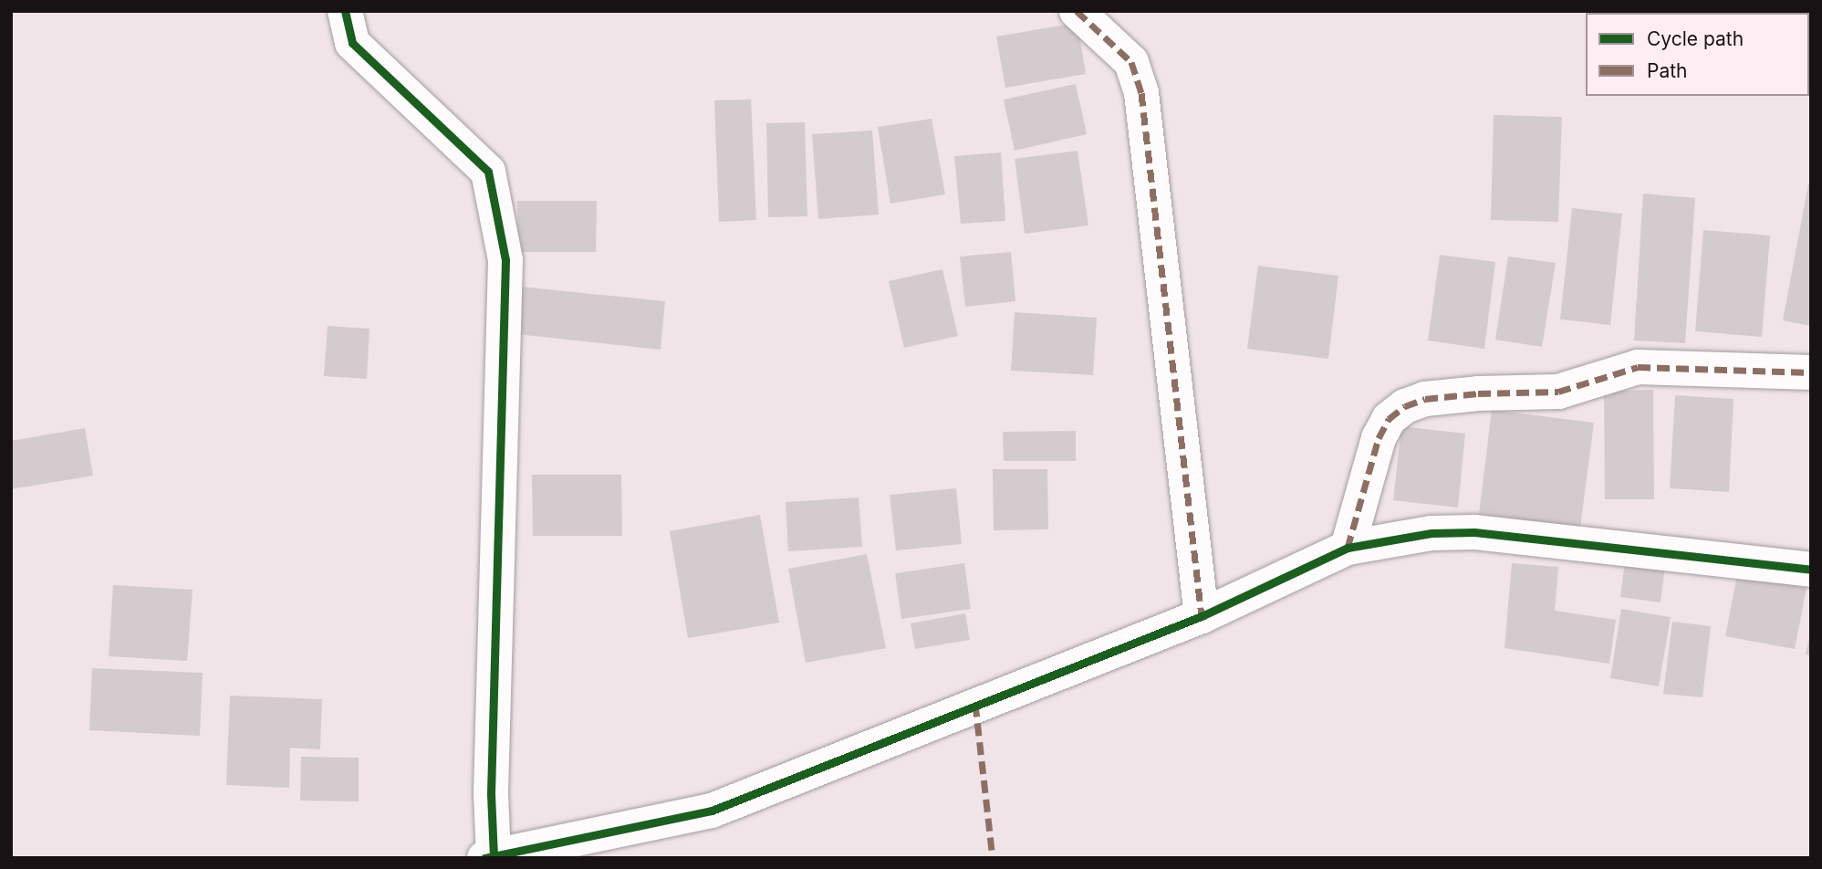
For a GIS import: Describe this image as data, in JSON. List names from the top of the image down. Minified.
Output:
{"legend":["Cycle path","Path"]}
